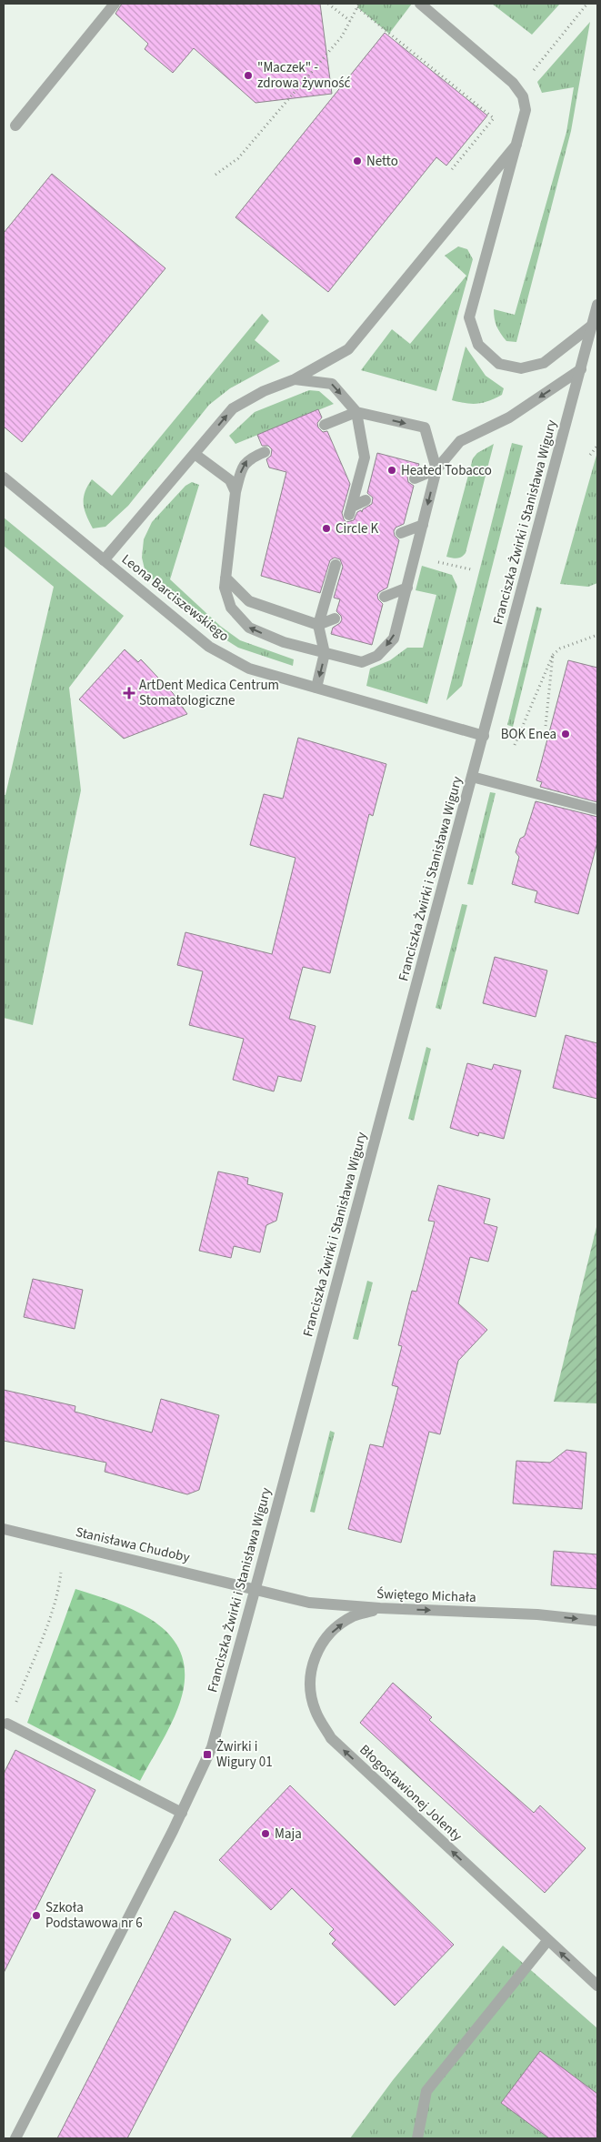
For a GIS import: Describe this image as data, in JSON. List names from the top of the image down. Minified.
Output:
{"streets":{"street":["Franciszka Żwirki i Stanisława Wigury","Leona Barciszewskiego","Stanisława Chudoby","Świętego Michała","Błogosławionej Jolenty"]},"crossings":[["Franciszka Żwirki i Stanisława Wigury","Leona Barciszewskiego"],["Franciszka Żwirki i Stanisława Wigury","Stanisława Chudoby"],["Franciszka Żwirki i Stanisława Wigury","Świętego Michała"],["Stanisława Chudoby","Świętego Michała"],["Świętego Michała","Błogosławionej Jolenty"]],"one_way":["Świętego Michała","Błogosławionej Jolenty"],"places":{"other":["\"Maczek\" - zdrowa żywność","Netto","Heated Tobacco","Circle K","BOK Enea","Maja","Szkoła Podstawowa nr 6"],"health":["ArtDent Medica Centrum Stomatologiczne"],"transit":["Żwirki i Wigury 01"]}}
